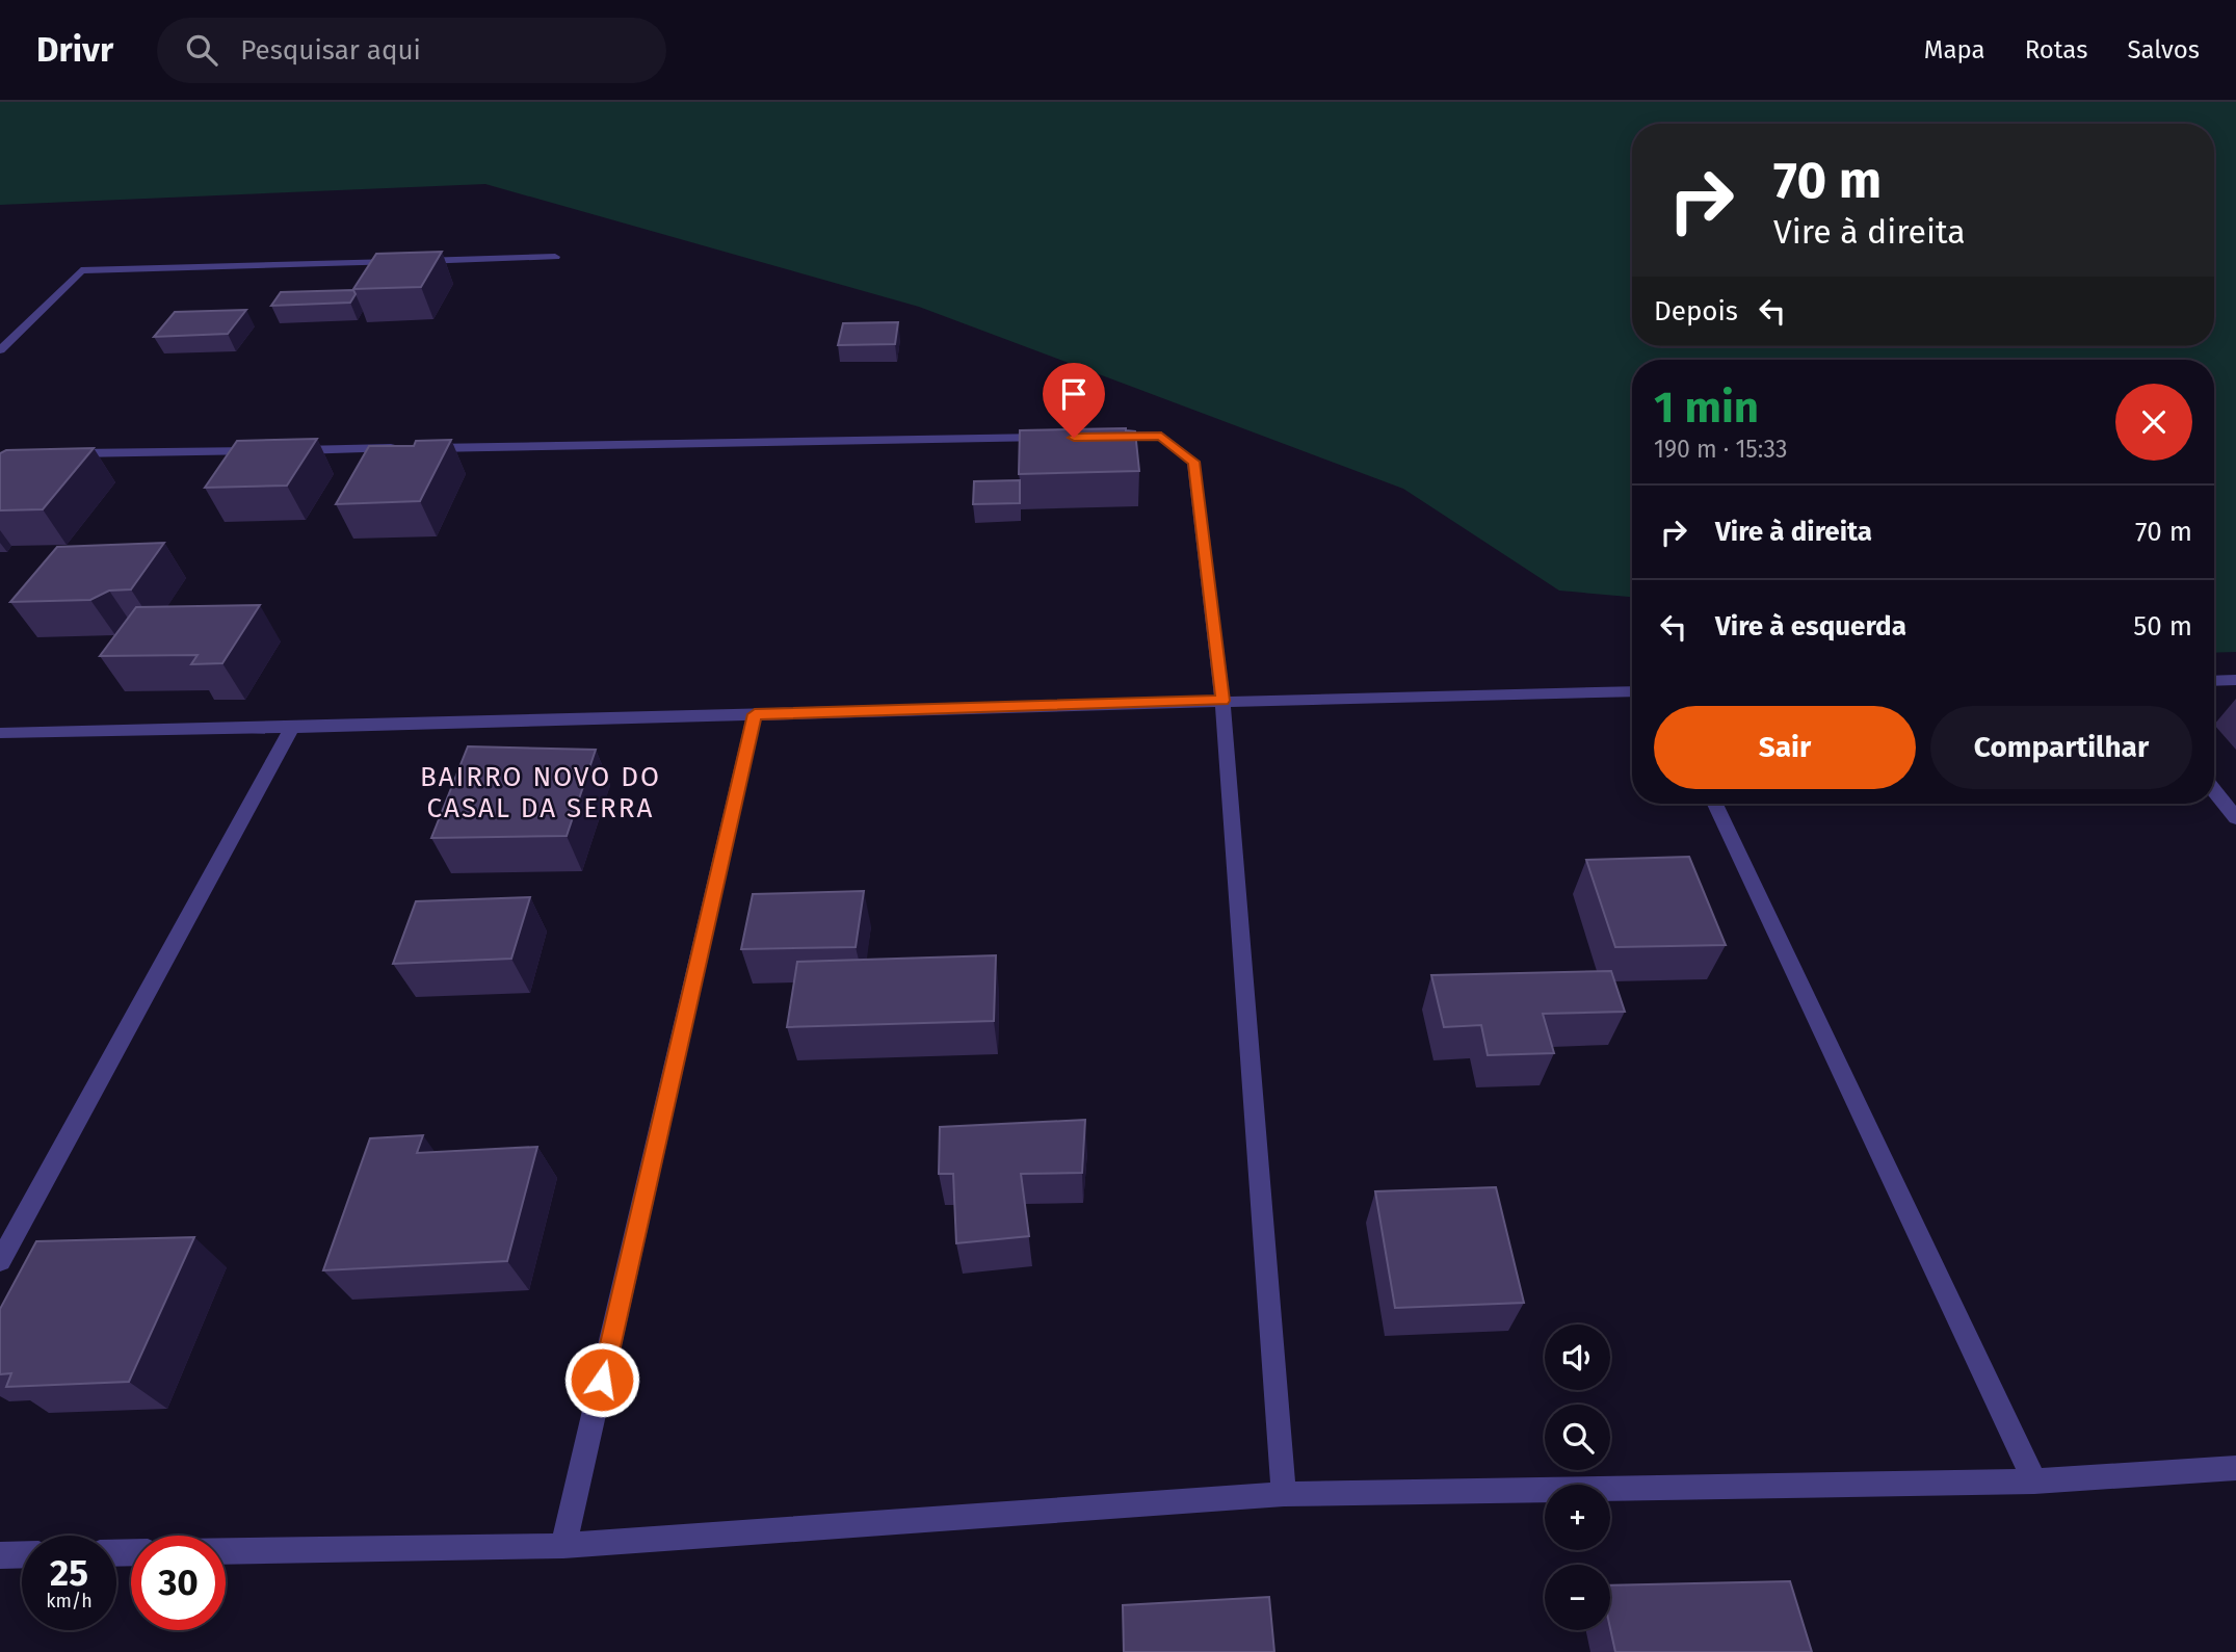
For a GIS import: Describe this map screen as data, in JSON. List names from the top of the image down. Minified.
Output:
{"districts":["BAIRRO NOVO DO CASAL DA SERRA"],"page":{"header":"Drivr","search":"Pesquisar aqui","nav":["Mapa","Rotas","Salvos"],"turn":["70 m","Vire à direita"],"then":"Depois","heading":["1 min","190 m · 15:33"],"list":[{"name":"Vire à direita","value":"70 m"},{"name":"Vire à esquerda","value":"50 m"}],"buttons":["Sair","Compartilhar"],"map_buttons":["+","−"],"speed":"25 km/h","limit":"30"}}
